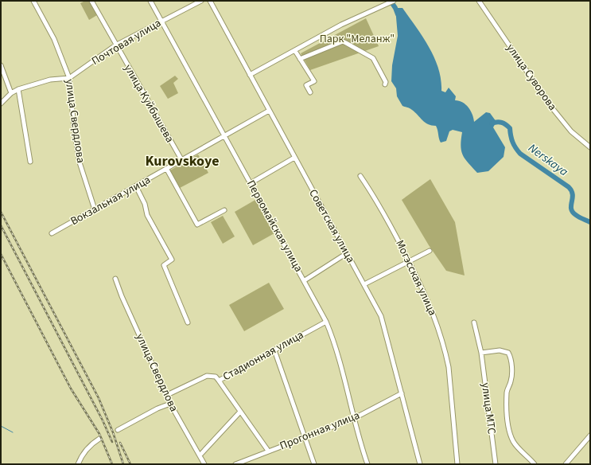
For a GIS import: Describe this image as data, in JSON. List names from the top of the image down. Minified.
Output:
{"streets":{"street":["Почтовая улица","улица Суворова","улица Куйбышева","улица Свердлова","Вокзальная улица","Первомайская улица","Советская улица","Могэсская улица","Стадионная улица","улица МТС","Прогонная улица"]},"crossings":[["Почтовая улица","улица Куйбышева"],["Почтовая улица","улица Свердлова"],["Почтовая улица","Первомайская улица"],["улица Куйбышева","Вокзальная улица"],["улица Свердлова","Вокзальная улица"],["улица Свердлова","Стадионная улица"],["Вокзальная улица","Первомайская улица"],["Вокзальная улица","Советская улица"],["Первомайская улица","Стадионная улица"],["Первомайская улица","Прогонная улица"],["Советская улица","Прогонная улица"]],"districts":["Kurovskoye"],"water":["Nerskaya"],"parks":["Парк \"Меланж\""]}
